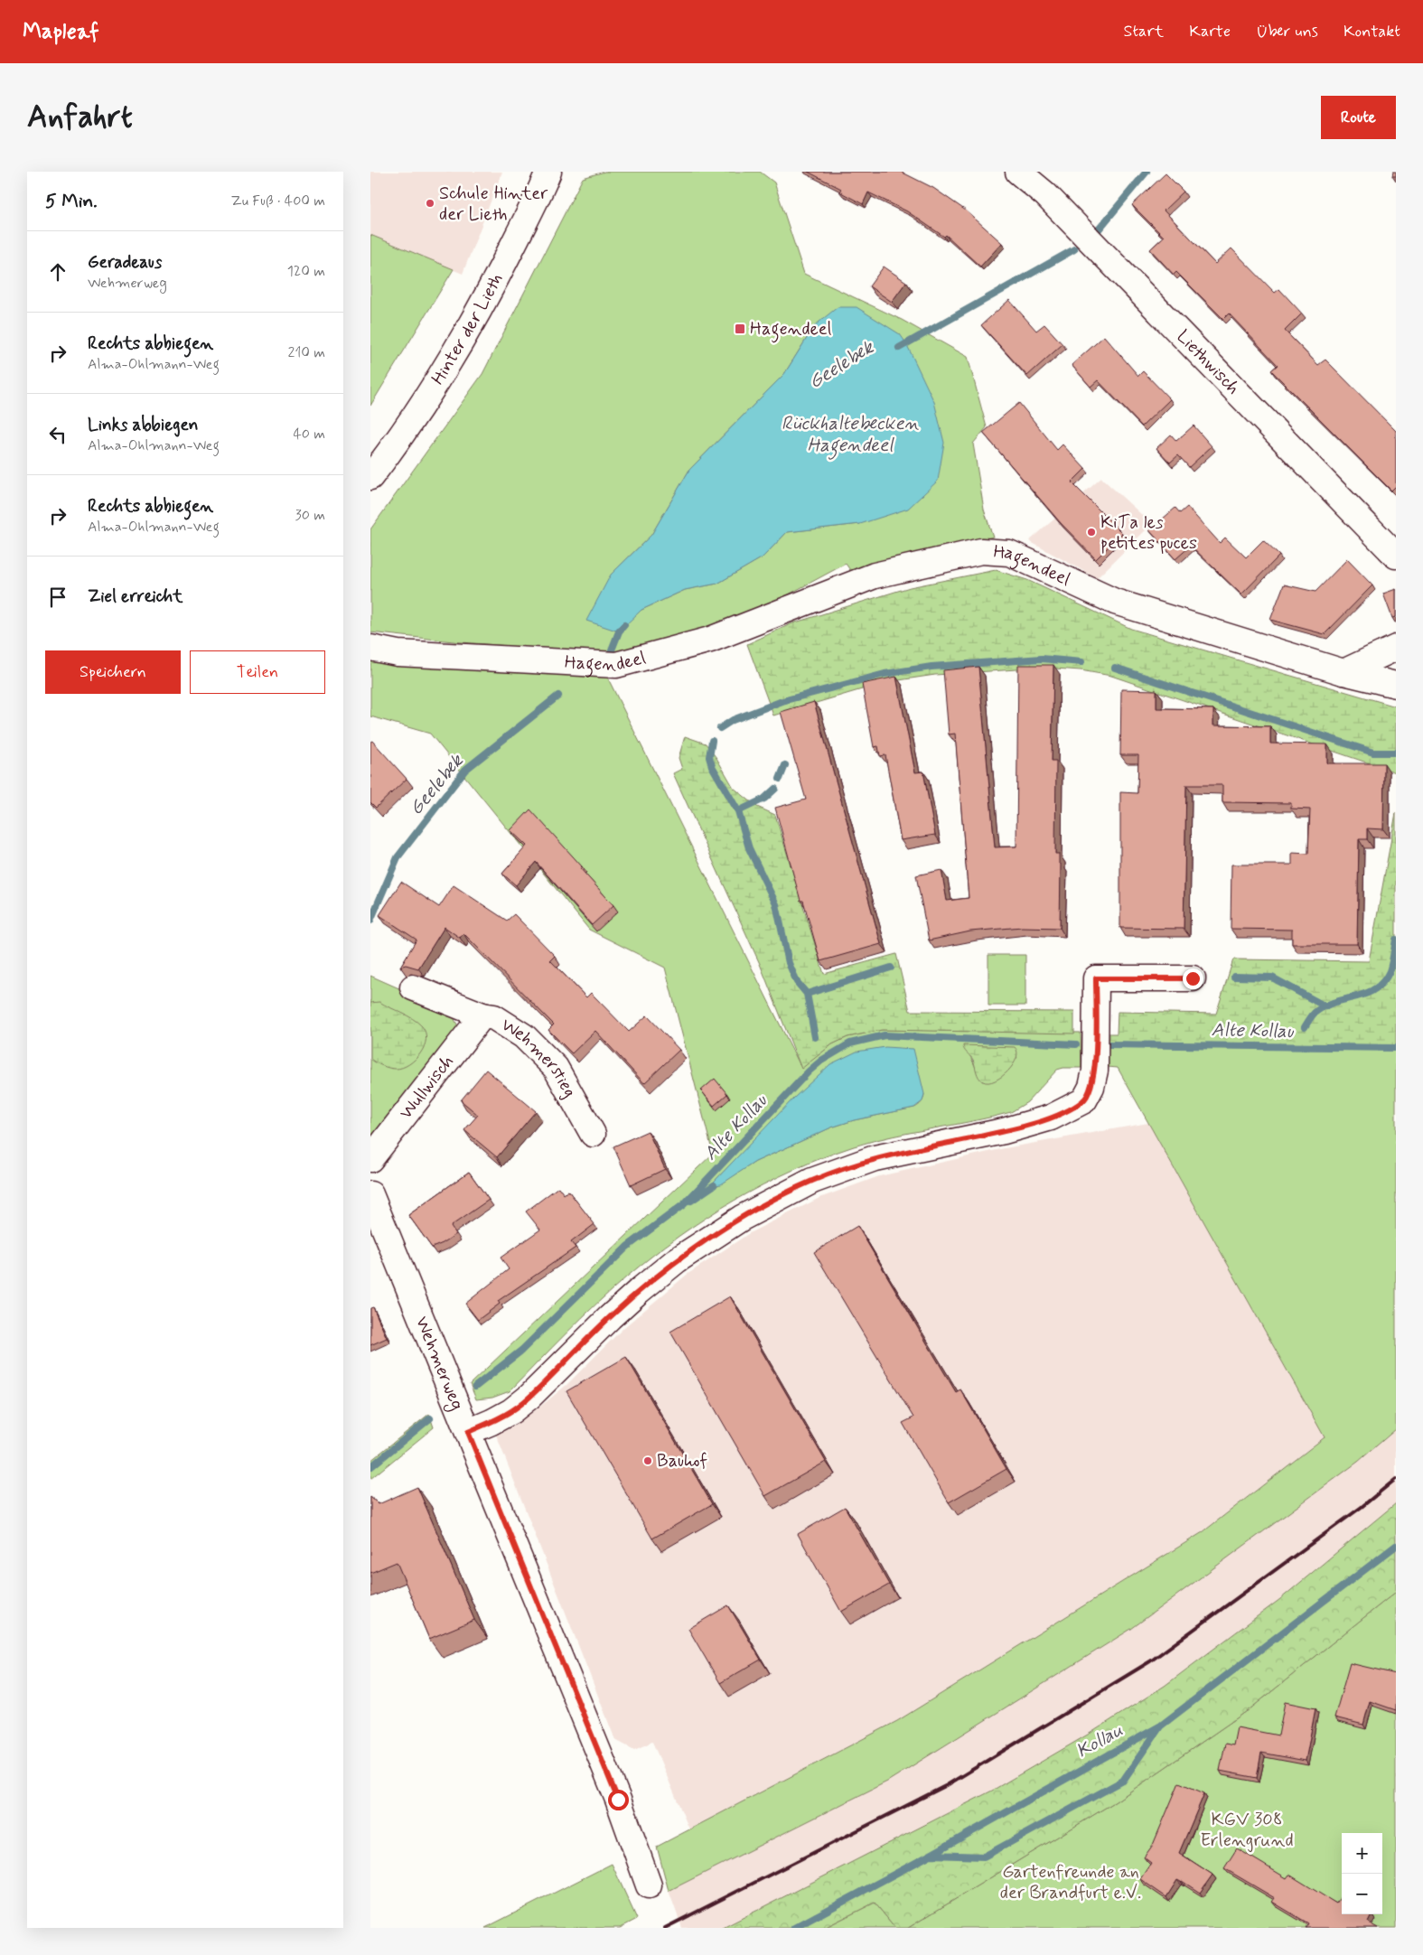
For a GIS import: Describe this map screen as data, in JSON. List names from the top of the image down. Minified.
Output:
{"streets":{"street":["Hinter der Lieth","Liethwisch","Hagendeel","Wehmerstieg","Wullwisch","Wehmerweg"]},"crossings":[["Wehmerstieg","Wullwisch"]],"water":["Geelebek","Rückhaltebecken Hagendeel","Alte Kollau","Kollau"],"parks":["KGV 308 Erlengrund","Gartenfreunde an der Brandfurt e.V."],"places":{"other":["Schule Hinter der Lieth","KiTa les petites puces","Bauhof"],"transit":["Hagendeel"]},"page":{"header":"Mapleaf","nav":["Start","Karte","Über uns","Kontakt"],"buttons":["Route",["Speichern","Teilen"]],"title":"Anfahrt","heading":["5 Min.","Zu Fuß · 400 m"],"list":[["Geradeaus","Wehmerweg","120 m"],["Rechts abbiegen","Alma-Ohlmann-Weg","210 m"],["Links abbiegen","Alma-Ohlmann-Weg","40 m"],["Rechts abbiegen","Alma-Ohlmann-Weg","30 m"],"Ziel erreicht"],"map_buttons":["+","−"]}}
